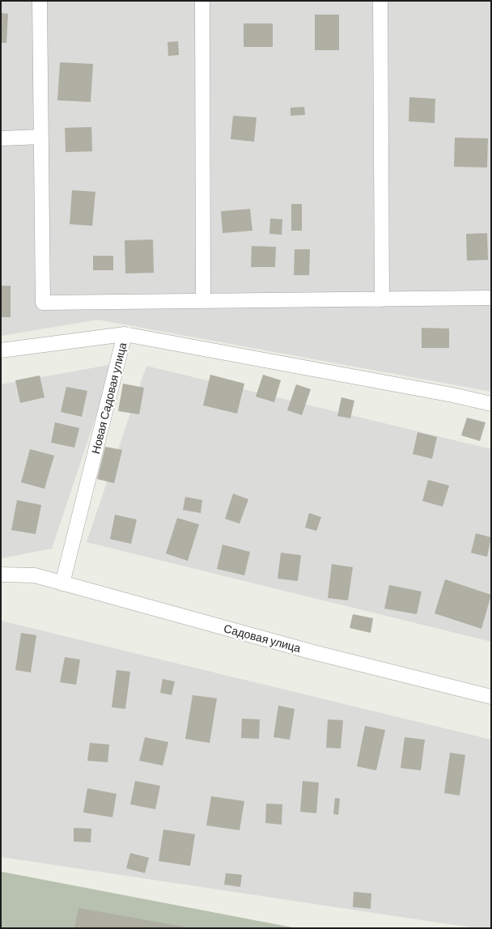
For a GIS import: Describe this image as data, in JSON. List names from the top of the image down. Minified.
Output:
{"streets":{"street":["Новая Садовая улица","Садовая улица"]},"crossings":[["Новая Садовая улица","Садовая улица"]]}
